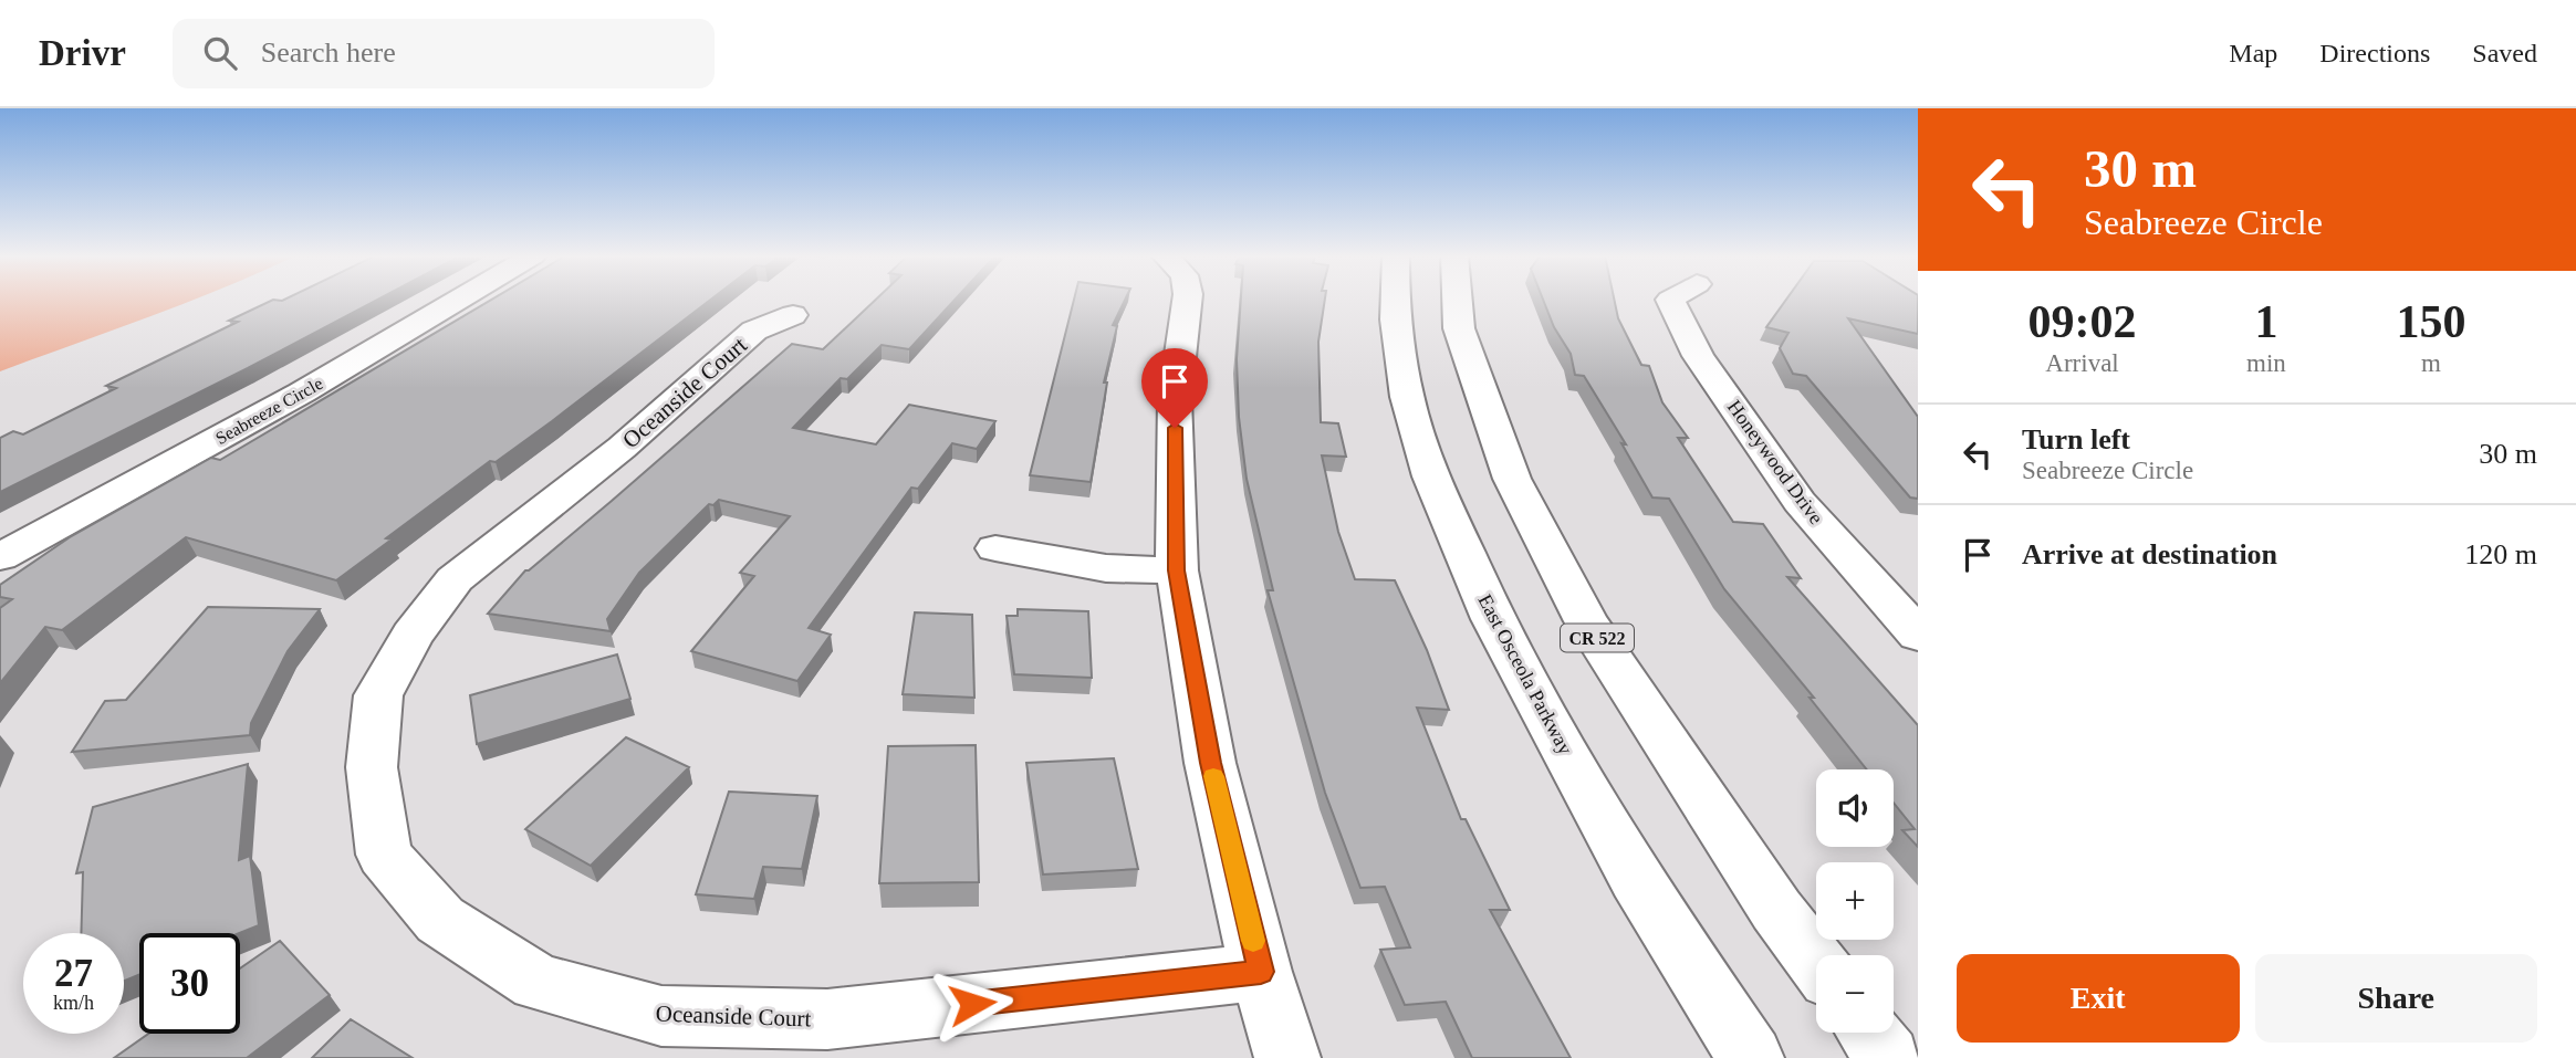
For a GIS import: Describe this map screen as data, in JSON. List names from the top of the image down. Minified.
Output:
{"streets":{"street":["Oceanside Court","Seabreeze Circle","Honeywood Drive","CR 522","East Osceola Parkway"]},"page":{"header":"Drivr","search":"Search here","nav":["Map","Directions","Saved"],"turn":["30 m","Seabreeze Circle"],"eta":["09:02","Arrival","1","min","150","m"],"list":[{"name":"Turn left","note":"Seabreeze Circle","value":"30 m"},{"name":"Arrive at destination","value":"120 m"}],"map_buttons":["+","−"],"speed":"27 km/h","limit":"30","buttons":["Exit","Share"]}}
